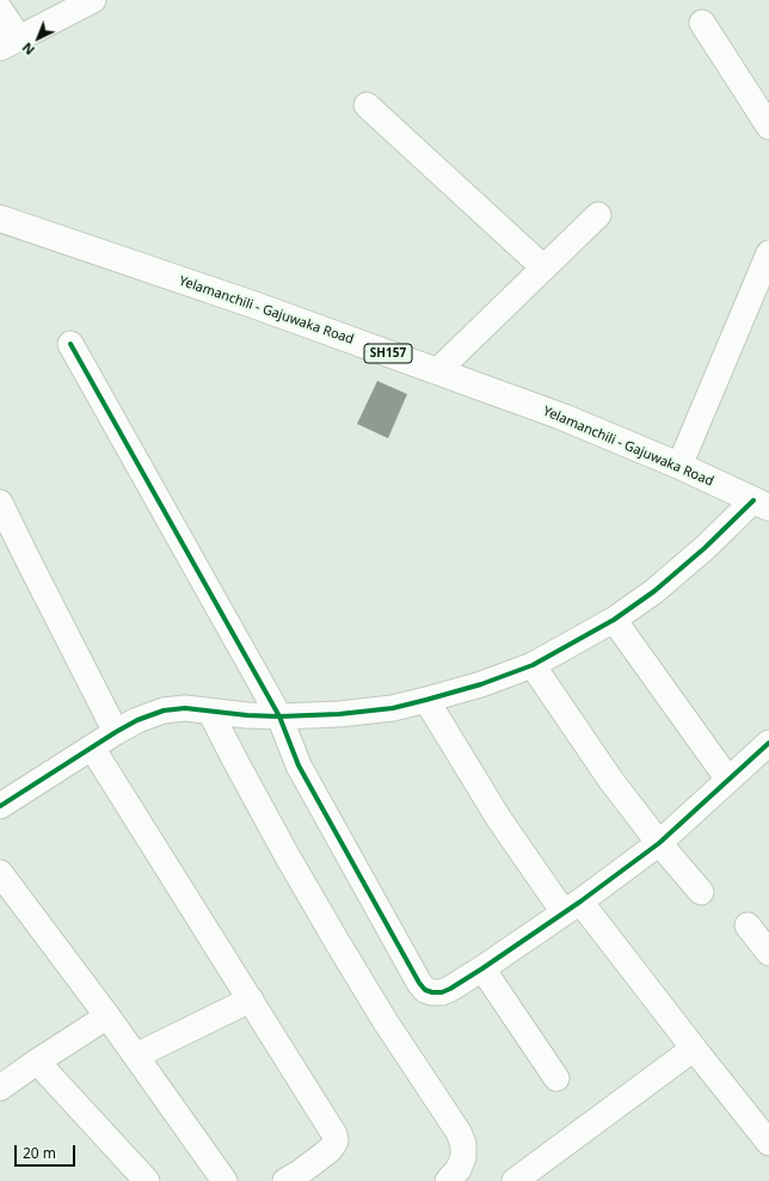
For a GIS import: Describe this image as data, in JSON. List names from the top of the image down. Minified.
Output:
{"streets":{"main road":["Yelamanchili - Gajuwaka Road","SH157"]},"scale_bar":"20 m","north":"bottom left"}
